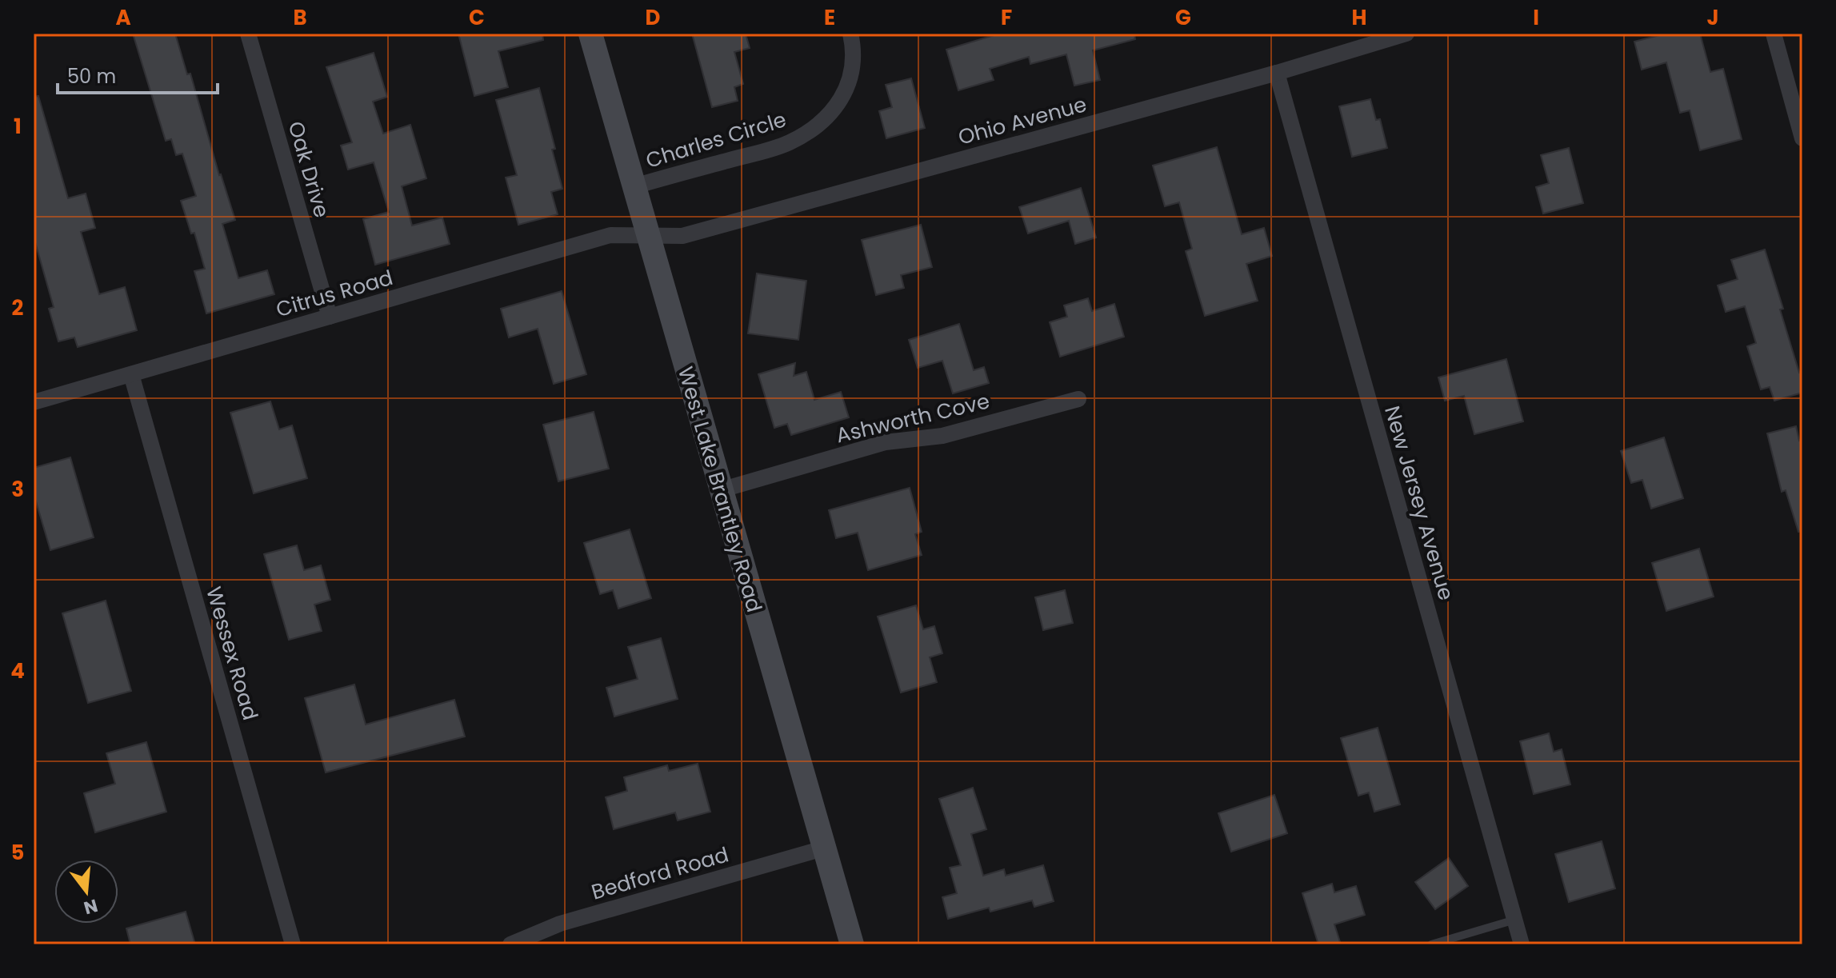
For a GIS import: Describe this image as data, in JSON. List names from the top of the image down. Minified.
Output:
{"streets":{"street":["Ohio Avenue","Charles Circle","Oak Drive","Citrus Road","Ashworth Cove","West Lake Brantley Road","New Jersey Avenue","Wessex Road","Bedford Road"]},"crossings":[["Ohio Avenue","Citrus Road"],["Ohio Avenue","West Lake Brantley Road"],["Ohio Avenue","New Jersey Avenue"],["Charles Circle","West Lake Brantley Road"],["Oak Drive","Citrus Road"],["Citrus Road","West Lake Brantley Road"],["Citrus Road","Wessex Road"],["Ashworth Cove","West Lake Brantley Road"],["West Lake Brantley Road","Bedford Road"]],"scale_bar":"50 m","north":"bottom","grid":{"columns":["A","B","C","D","E","F","G","H","I","J"],"rows":["1","2","3","4","5"]}}
